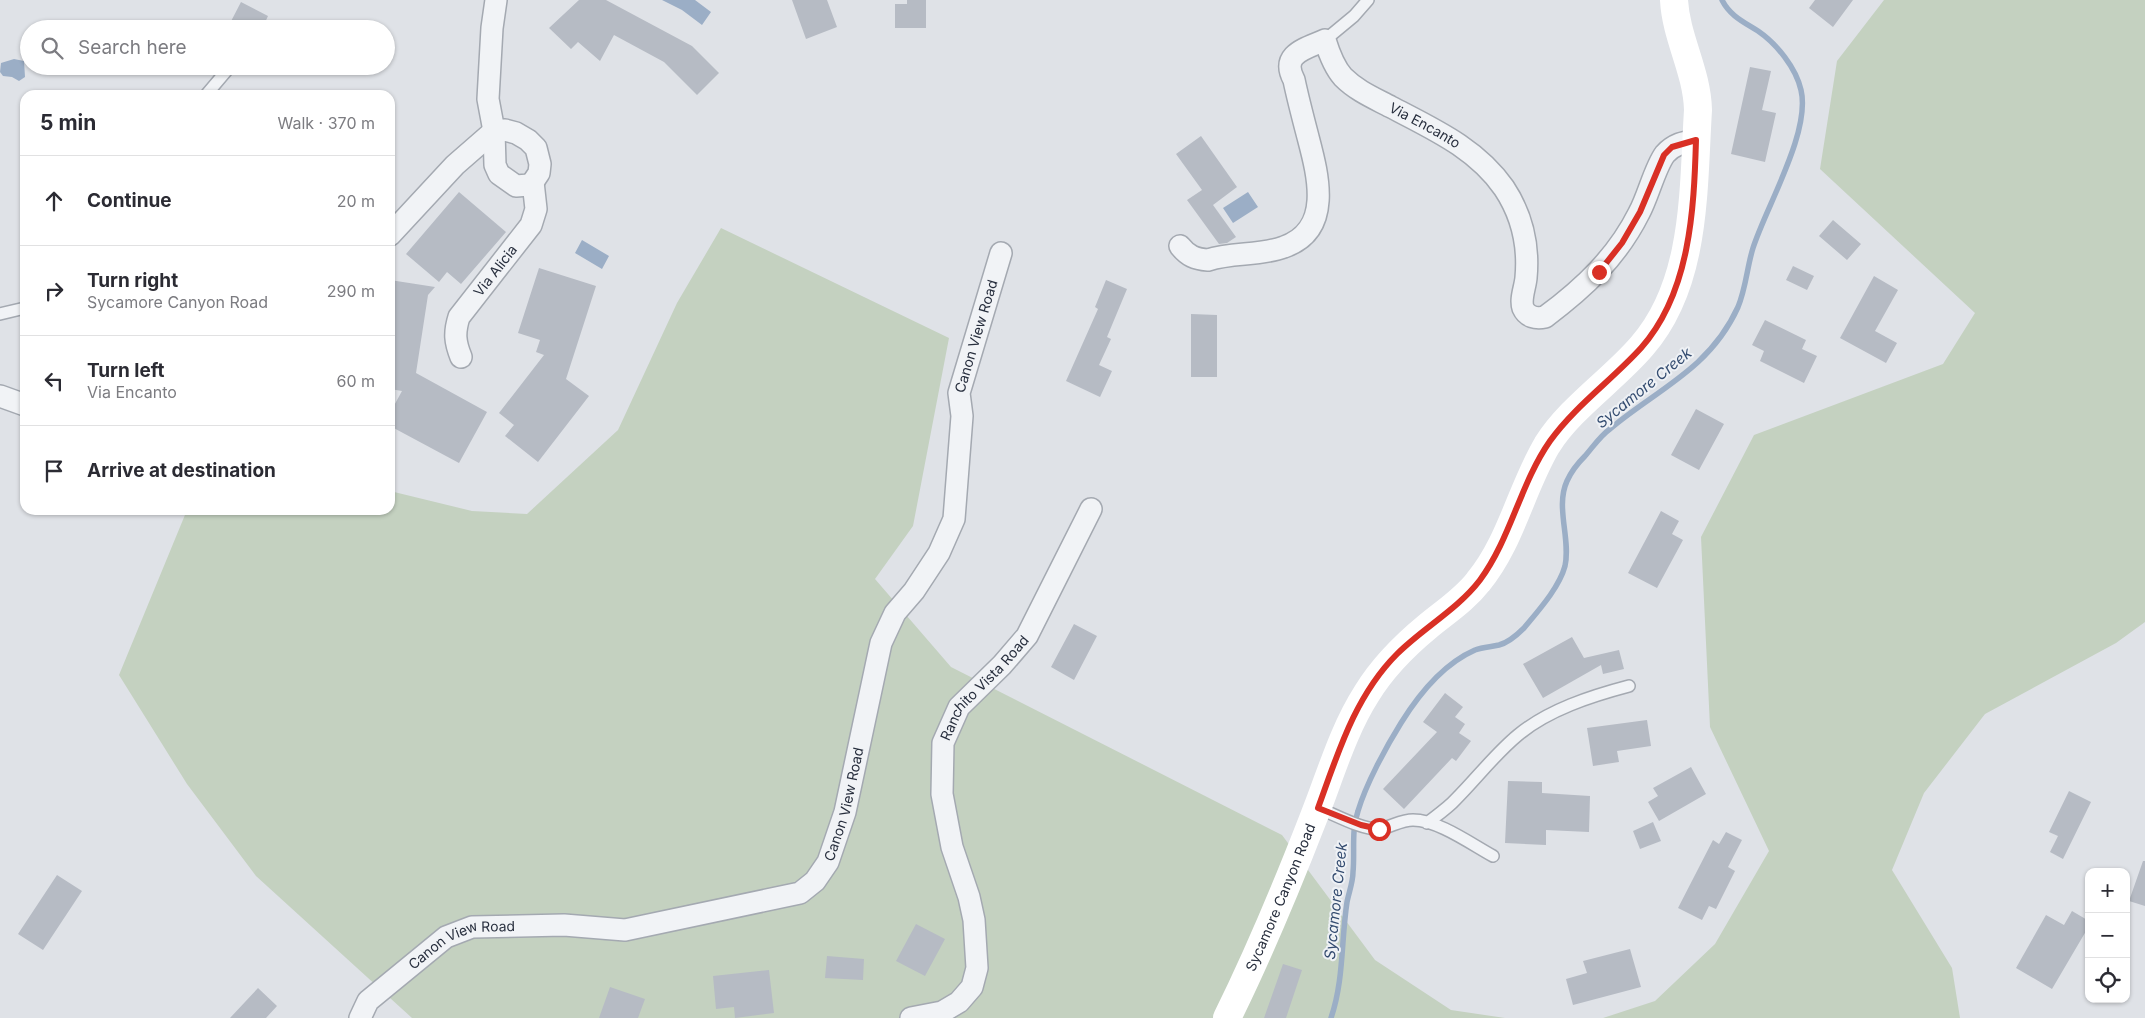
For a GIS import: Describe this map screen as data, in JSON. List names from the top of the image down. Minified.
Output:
{"streets":{"main road":["Sycamore Canyon Road"],"street":["Via Encanto","Via Alicia","Canon View Road","Ranchito Vista Road"]},"crossings":[["Via Encanto","Sycamore Canyon Road"]],"water":["Sycamore Creek"],"page":{"search":"Search here","heading":["5 min","Walk · 370 m"],"list":[["Continue","20 m"],["Turn right","Sycamore Canyon Road","290 m"],["Turn left","Via Encanto","60 m"],"Arrive at destination"],"map_buttons":["+","−"]}}
